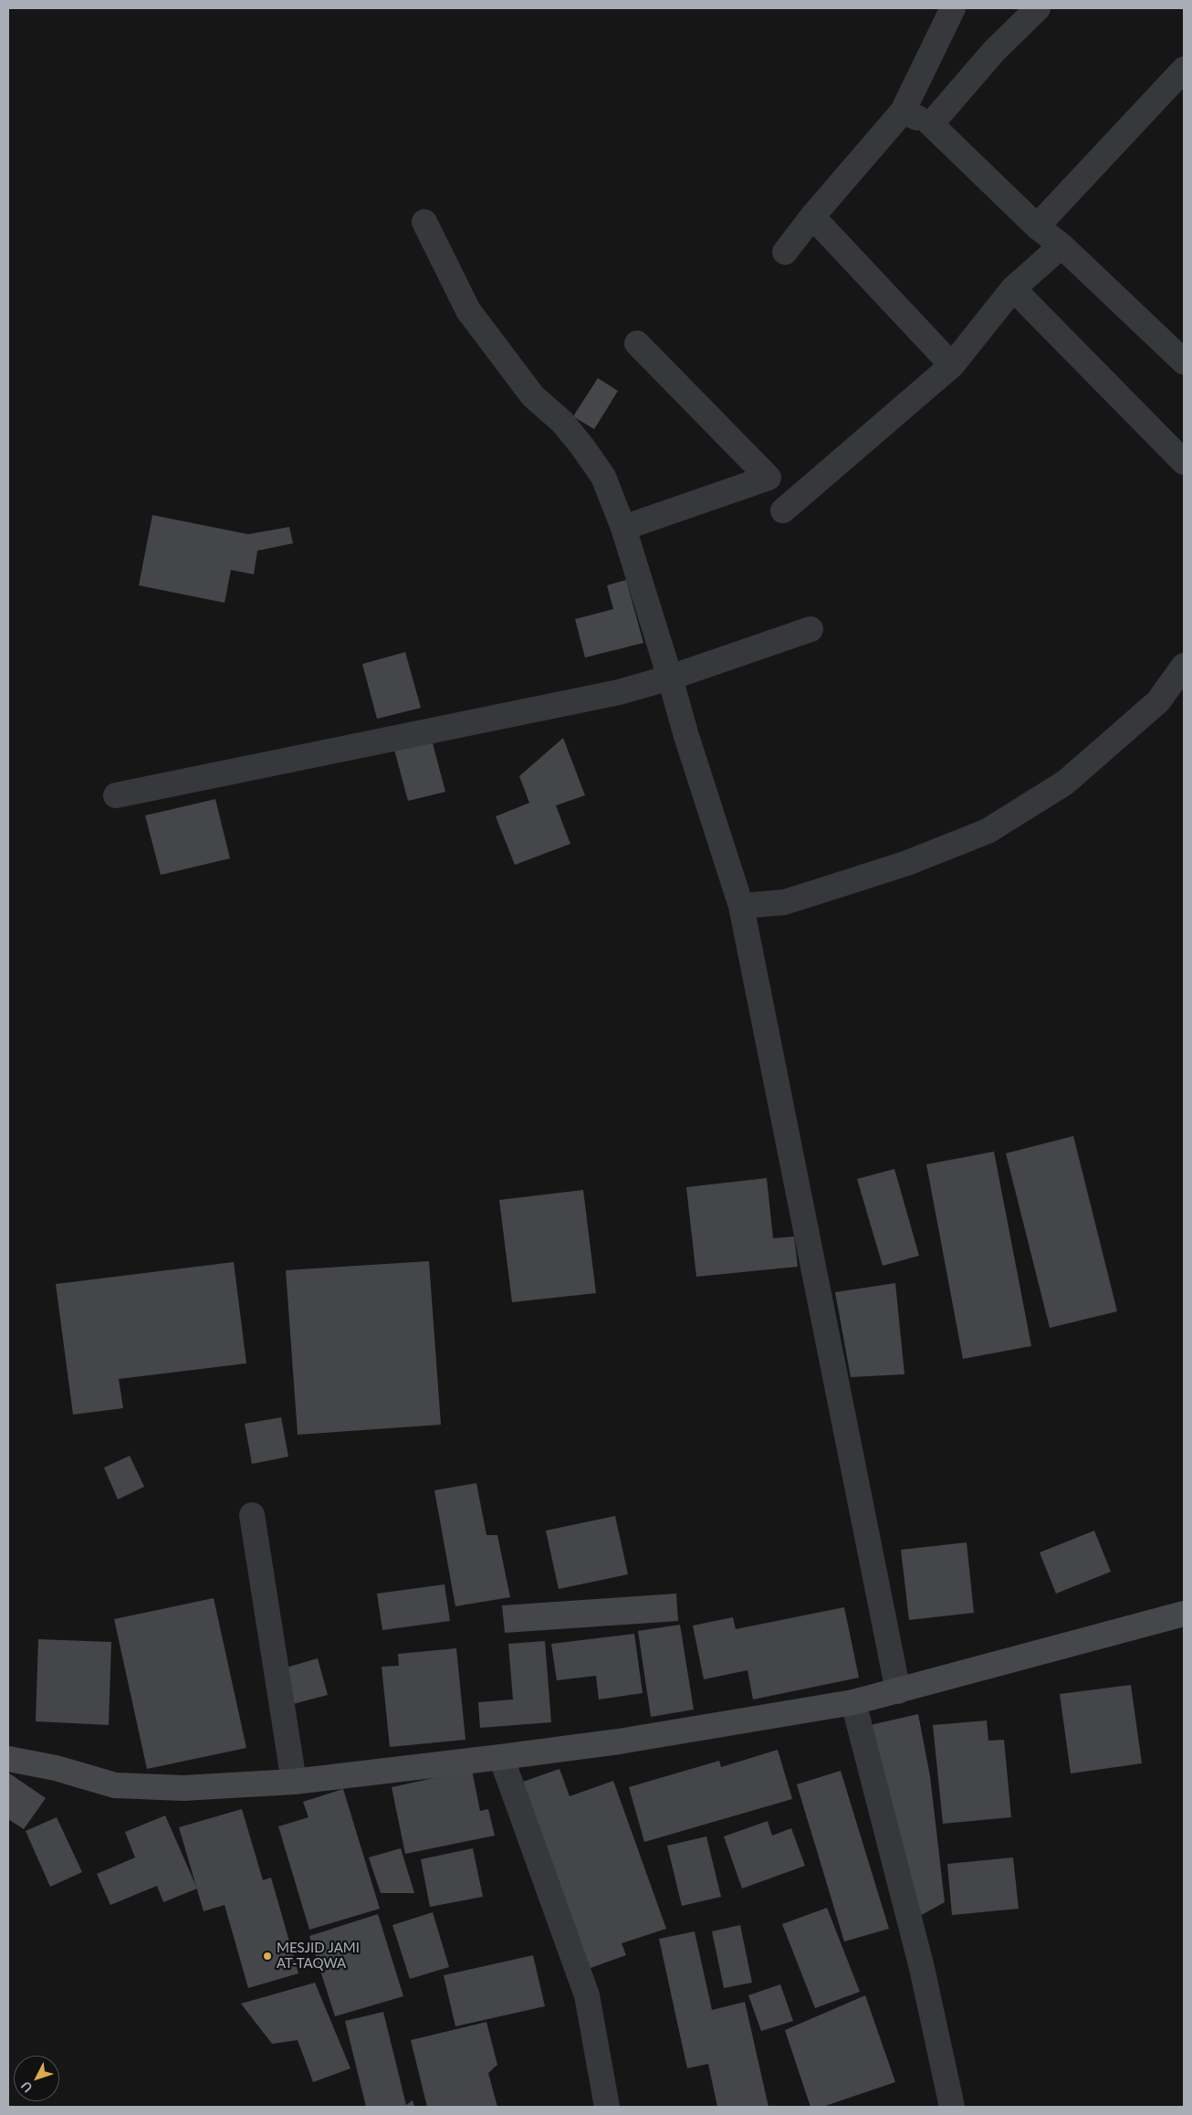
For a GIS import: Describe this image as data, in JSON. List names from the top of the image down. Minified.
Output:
{"places":["MESJID JAMI AT-TAQWA"],"north":"bottom left"}
